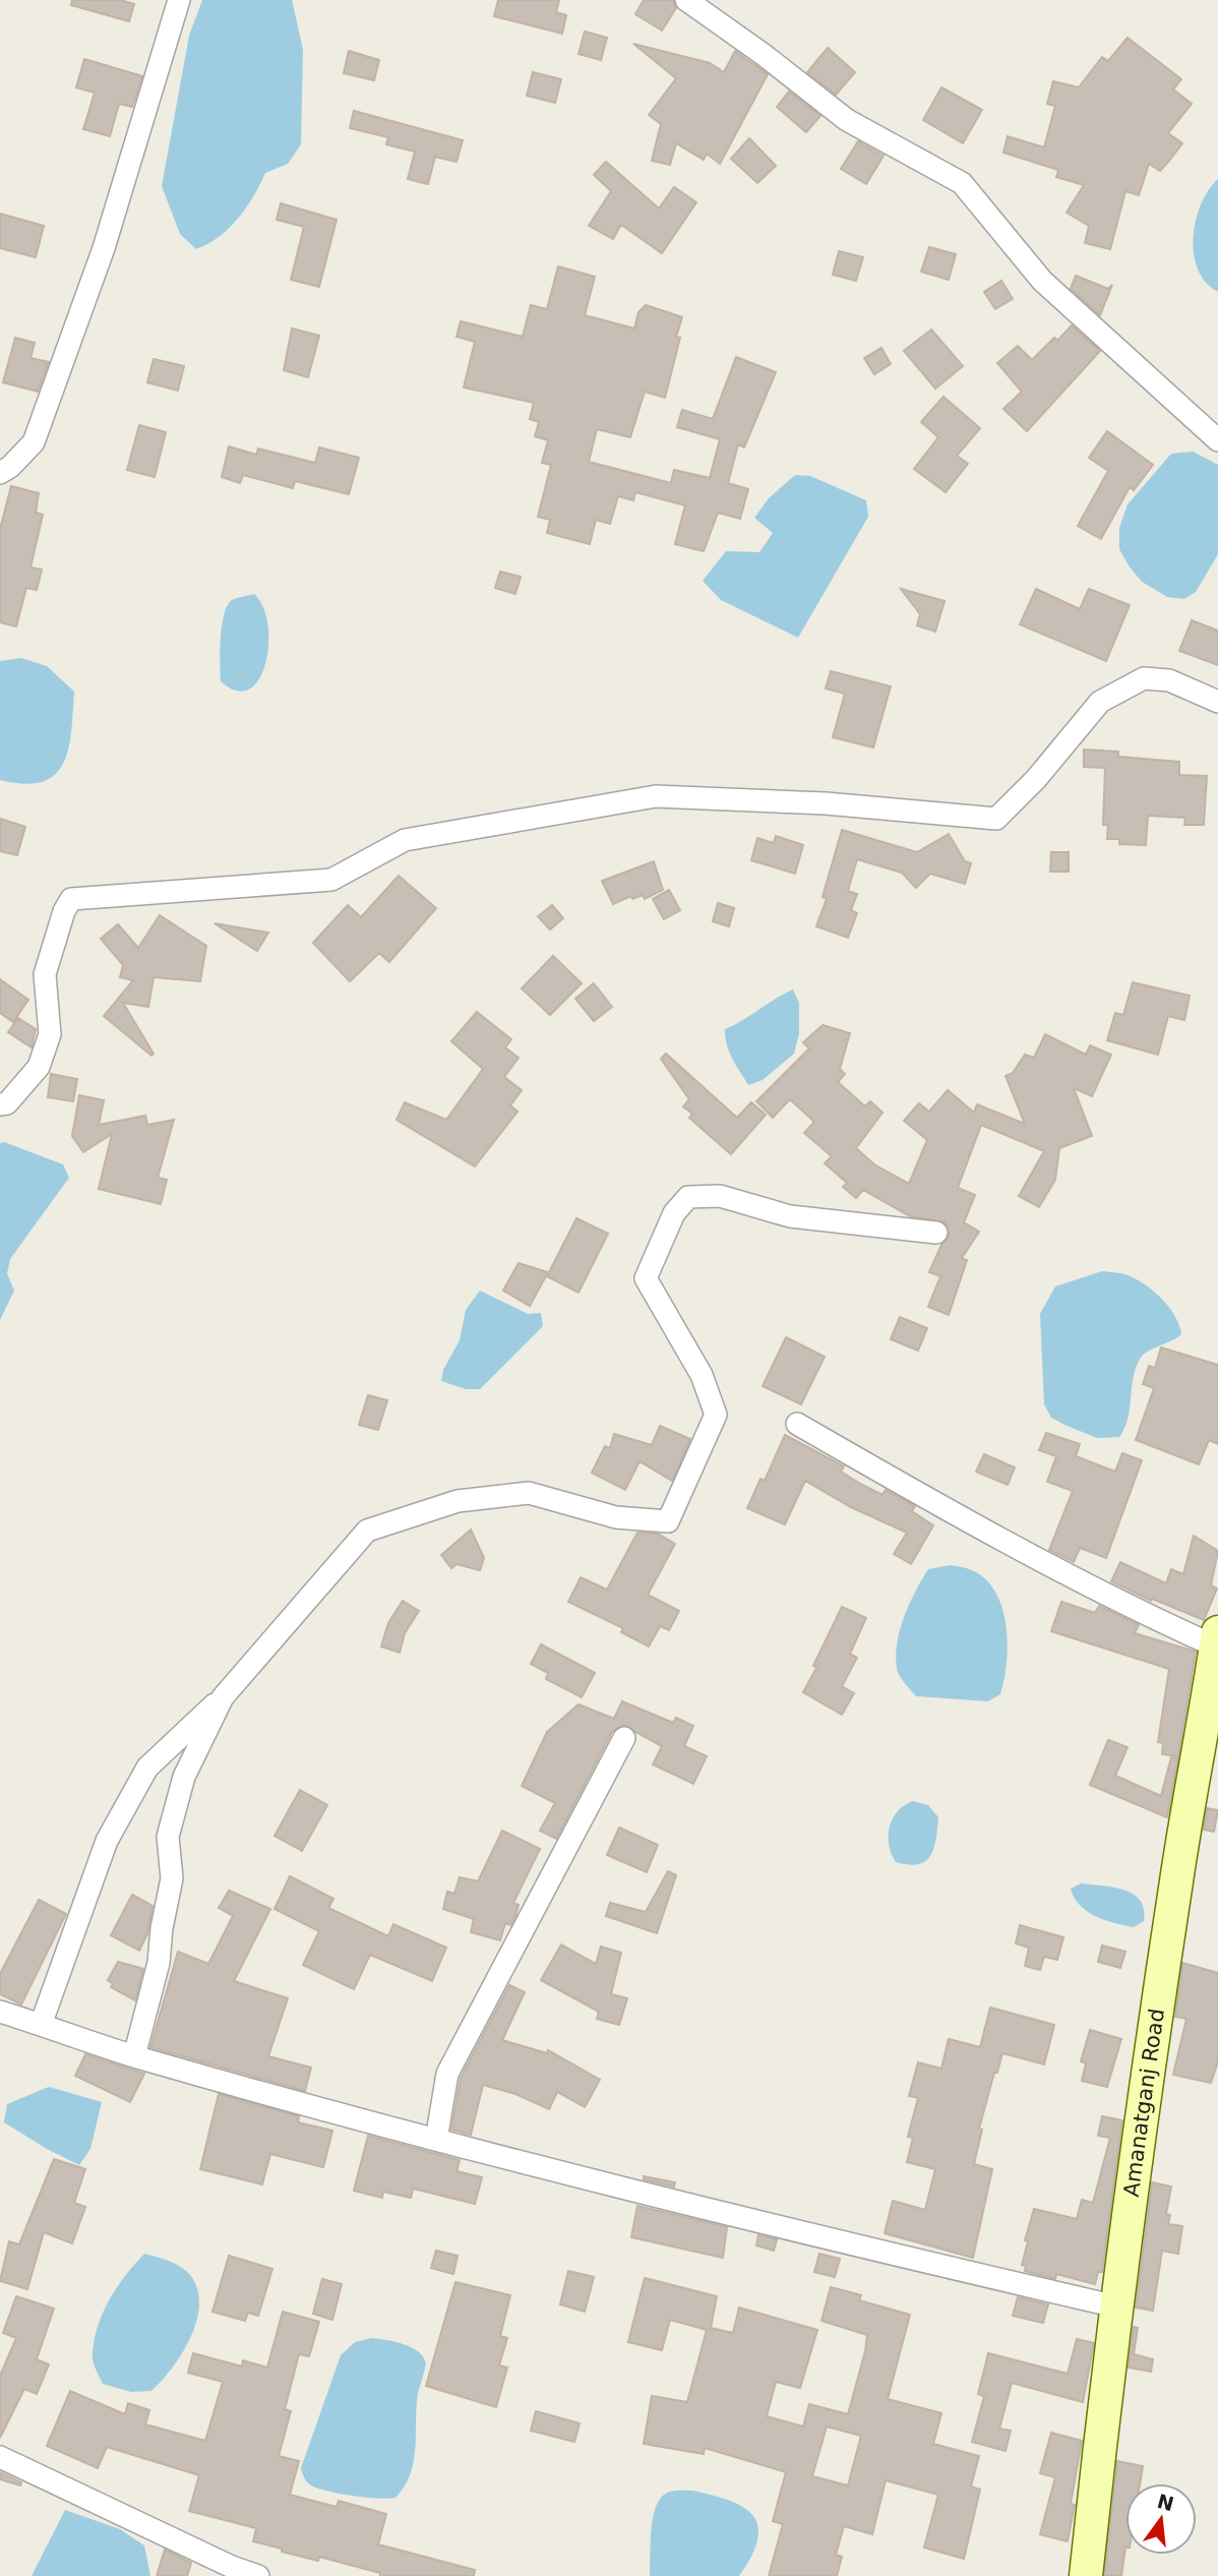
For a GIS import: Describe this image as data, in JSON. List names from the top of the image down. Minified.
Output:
{"streets":{"main road":["Amanatganj Road"]},"north":"top"}
